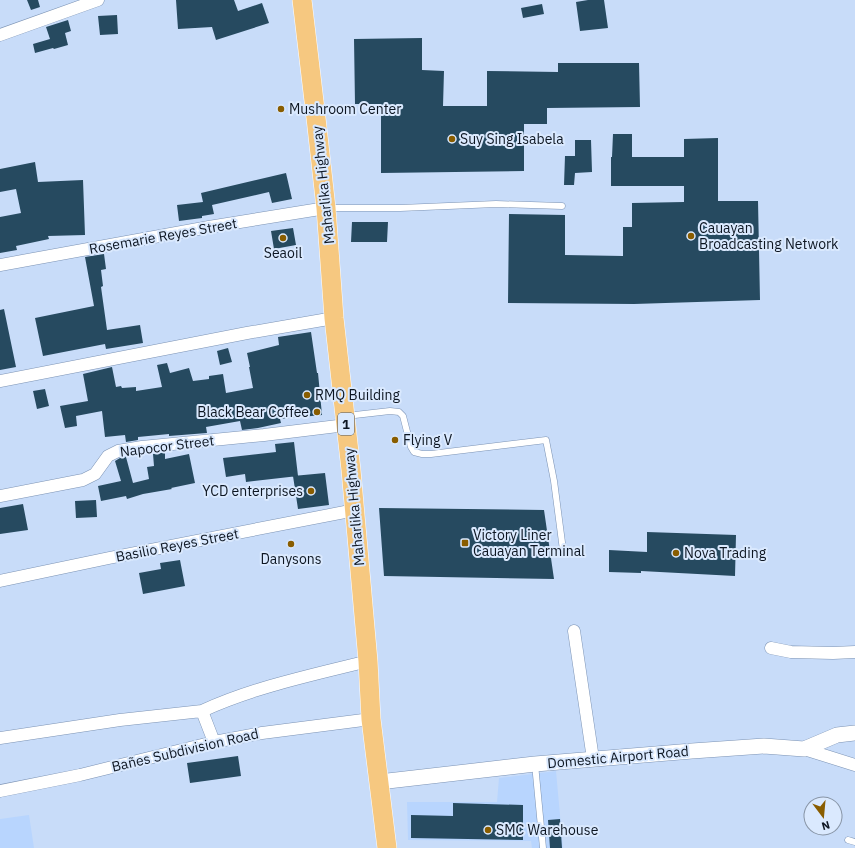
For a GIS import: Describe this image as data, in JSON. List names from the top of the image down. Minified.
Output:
{"streets":{"highway":["Maharlika Highway","1"],"street":["Rosemarie Reyes Street","Napocor Street","Basilio Reyes Street","Bañes Subdivision Road","Domestic Airport Road"]},"crossings":[["Maharlika Highway","Rosemarie Reyes Street"],["Maharlika Highway","Napocor Street"],["Maharlika Highway","Basilio Reyes Street"],["Maharlika Highway","Bañes Subdivision Road"],["Maharlika Highway","Domestic Airport Road"]],"places":{"other":["Mushroom Center","Suy Sing Isabela","Cauayan Broadcasting Network","Seaoil","RMQ Building","Black Bear Coffee","Flying V","YCD enterprises","Danysons","Nova Trading","SMC Warehouse"],"transit":["Victory Liner Cauayan Terminal"]},"north":"bottom"}
